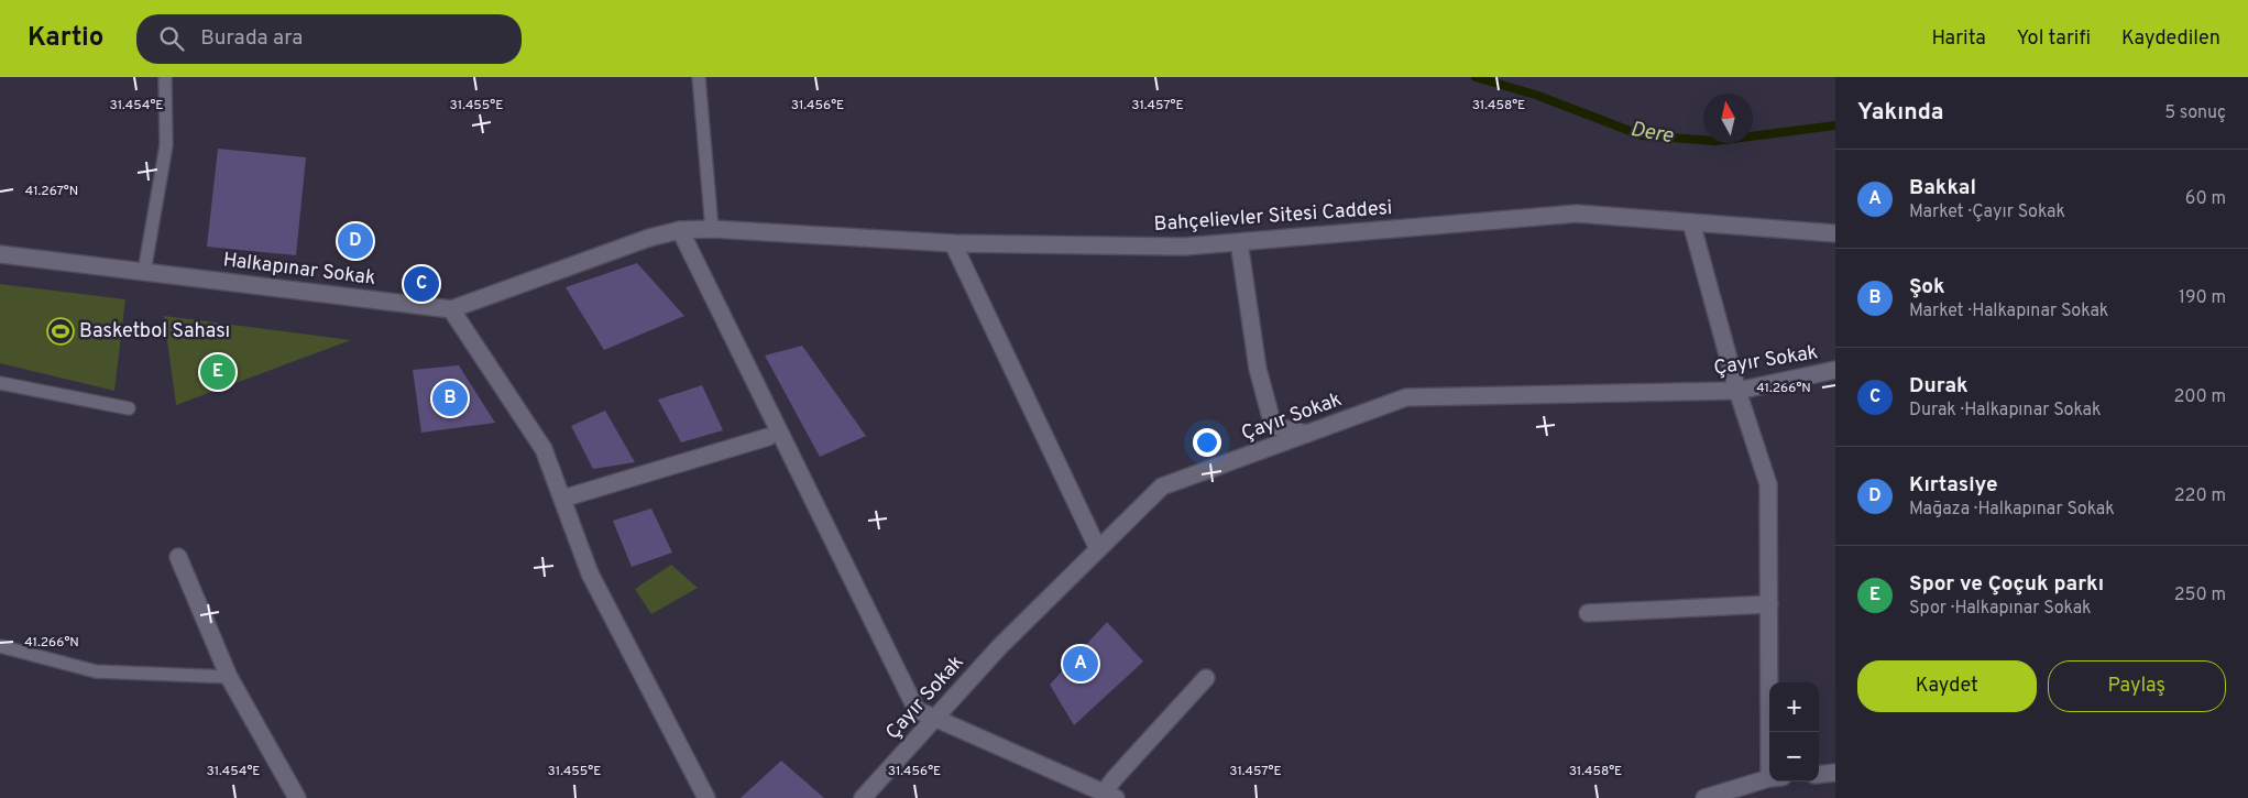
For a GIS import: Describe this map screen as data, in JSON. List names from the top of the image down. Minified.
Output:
{"streets":{"street":["Bahçelievler Sitesi Caddesi","Halkapınar Sokak","Çayır Sokak"]},"crossings":[["Bahçelievler Sitesi Caddesi","Halkapınar Sokak"]],"water":["Dere"],"places":{"sports":["Basketbol Sahası"]},"north":"top","page":{"header":"Kartio","search":"Burada ara","nav":["Harita","Yol tarifi","Kaydedilen"],"heading":["Yakında","5 sonuç"],"list":[{"mark":"A","name":"Bakkal","note":"Market · Çayır Sokak","value":"60 m"},{"mark":"B","name":"Şok","note":"Market · Halkapınar Sokak","value":"190 m"},{"mark":"C","name":"Durak","note":"Durak · Halkapınar Sokak","value":"200 m"},{"mark":"D","name":"Kırtasiye","note":"Mağaza · Halkapınar Sokak","value":"220 m"},{"mark":"E","name":"Spor ve Çoçuk parkı","note":"Spor · Halkapınar Sokak","value":"250 m"}],"pins":["D","C","E","B","A"],"buttons":["Kaydet","Paylaş"],"map_buttons":["+","−"]},"coordinates":["31.454°E","31.455°E","31.456°E","31.457°E","31.458°E","41.267°N","41.266°N"]}
